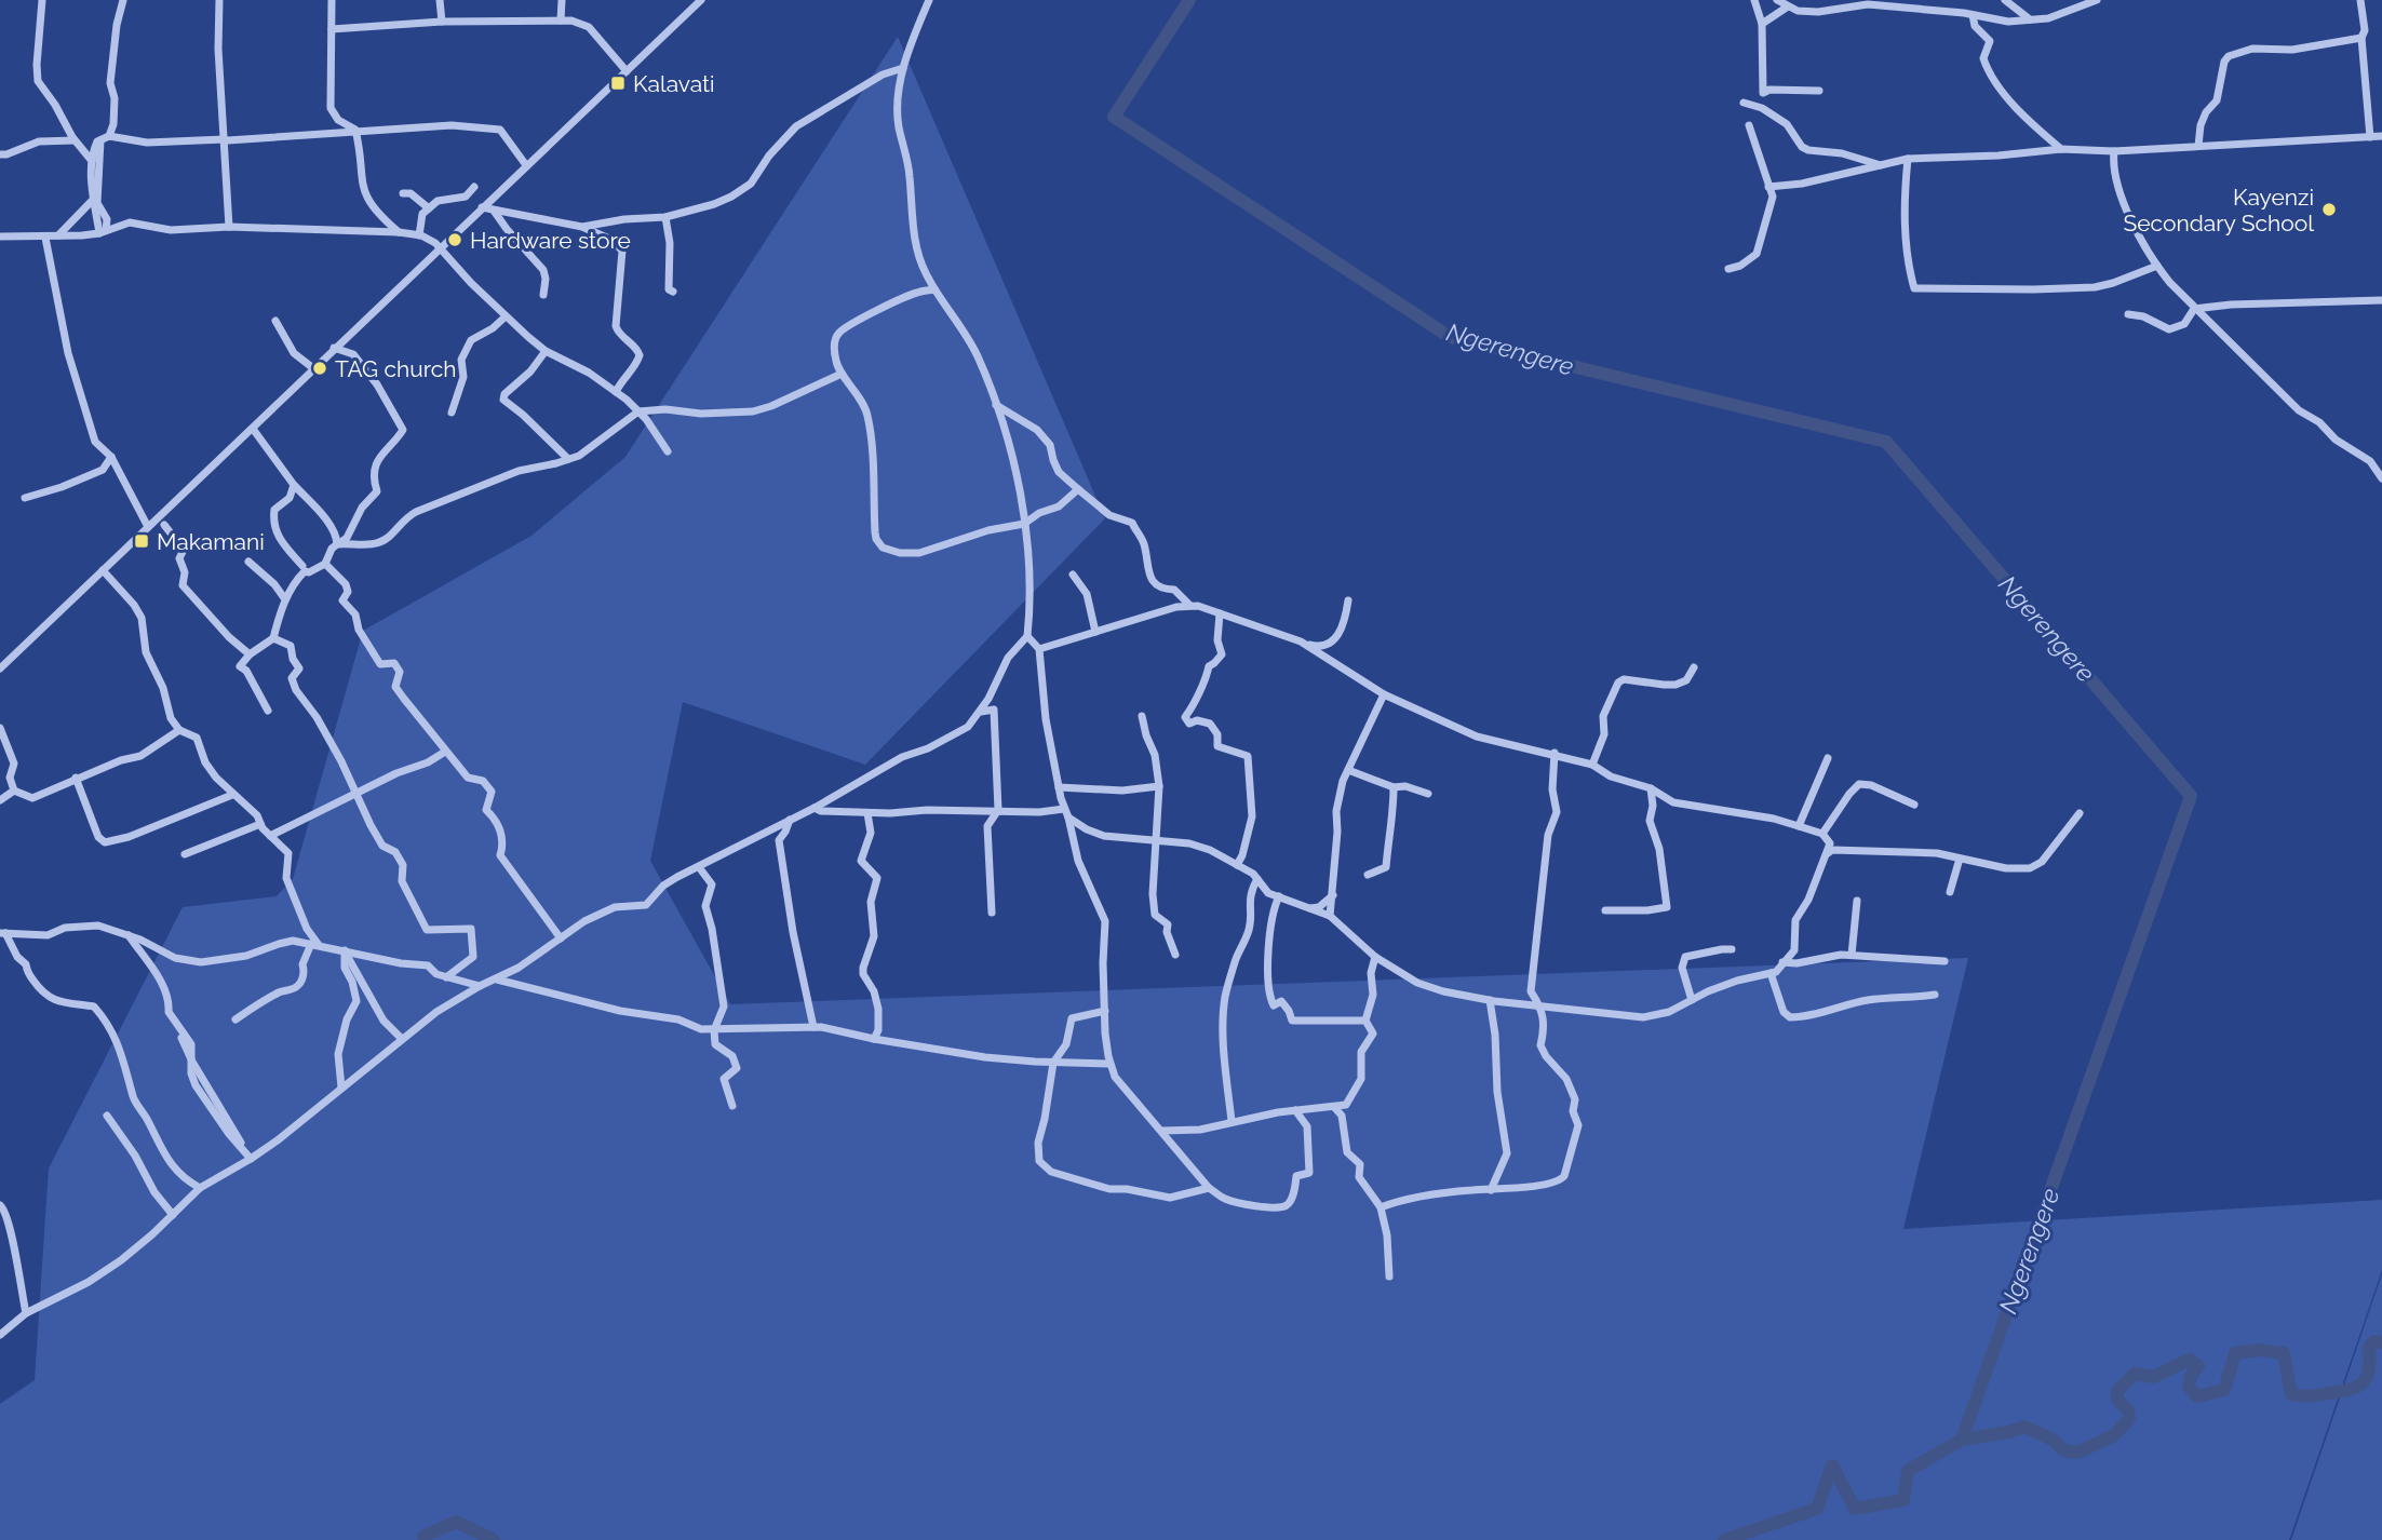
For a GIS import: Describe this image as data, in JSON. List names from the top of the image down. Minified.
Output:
{"water":["Ngerengere"],"places":{"transit":["Kalavati","Makamani"],"other":["Kayenzi Secondary School","Hardware store","TAG church"]}}
